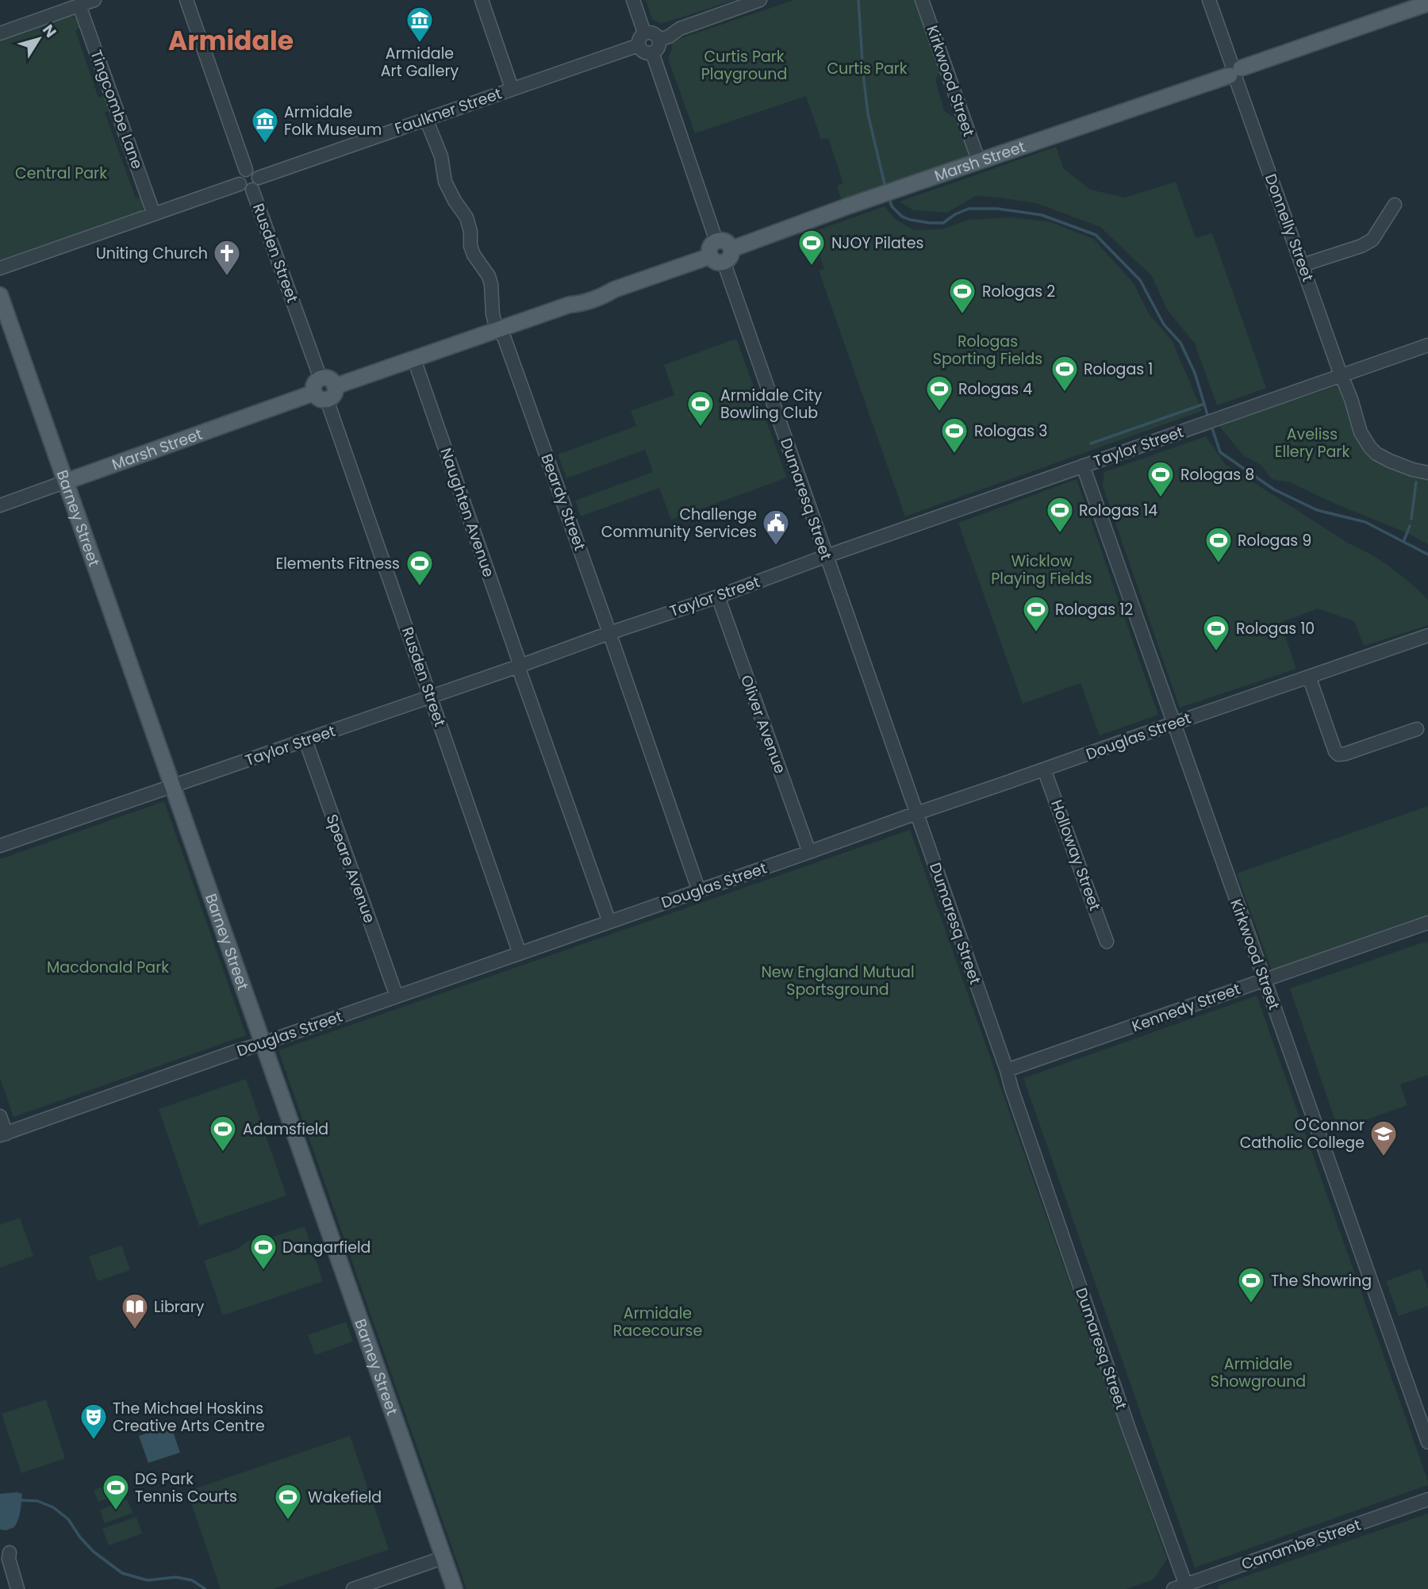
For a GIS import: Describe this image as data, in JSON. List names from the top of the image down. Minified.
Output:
{"streets":{"main road":["Marsh Street","Barney Street"],"street":["Kirkwood Street","Tingcombe Lane","Faulkner Street","Donnelly Street","Rusden Street","Taylor Street","Dumaresq Street","Beardy Street","Naughten Avenue","Oliver Avenue","Douglas Street","Holloway Street","Speare Avenue","Kennedy Street","Canambe Street"]},"crossings":[["Kirkwood Street","Marsh Street"],["Kirkwood Street","Taylor Street"],["Kirkwood Street","Douglas Street"],["Kirkwood Street","Kennedy Street"],["Faulkner Street","Rusden Street"],["Faulkner Street","Beardy Street"],["Marsh Street","Donnelly Street"],["Marsh Street","Rusden Street"],["Marsh Street","Dumaresq Street"],["Marsh Street","Beardy Street"],["Marsh Street","Naughten Avenue"],["Marsh Street","Barney Street"],["Donnelly Street","Taylor Street"],["Rusden Street","Taylor Street"],["Rusden Street","Douglas Street"],["Taylor Street","Dumaresq Street"],["Taylor Street","Beardy Street"],["Taylor Street","Naughten Avenue"],["Taylor Street","Barney Street"],["Taylor Street","Oliver Avenue"],["Taylor Street","Speare Avenue"],["Dumaresq Street","Douglas Street"],["Dumaresq Street","Kennedy Street"],["Dumaresq Street","Canambe Street"],["Beardy Street","Douglas Street"],["Naughten Avenue","Douglas Street"],["Barney Street","Douglas Street"],["Oliver Avenue","Douglas Street"],["Douglas Street","Holloway Street"],["Douglas Street","Speare Avenue"]],"districts":["Armidale"],"parks":["Curtis Park Playground","Curtis Park","Central Park","Rologas Sporting Fields","Aveliss Ellery Park","Wicklow Playing Fields","Macdonald Park","New England Mutual Sportsground","Armidale Racecourse","Armidale Showground"],"places":{"museum":["Armidale Art Gallery","Armidale Folk Museum"],"sports":["NJOY Pilates","Rologas 2","Rologas 1","Rologas 4","Armidale City Bowling Club","Rologas 3","Rologas 8","Rologas 14","Rologas 9","Elements Fitness","Rologas 12","Rologas 10","Adamsfield","Dangarfield","The Showring","DG Park Tennis Courts","Wakefield"],"church":["Uniting Church"],"public building":["Challenge Community Services"],"school or university":["O'Connor Catholic College"],"library":["Library"],"theatre":["The Michael Hoskins Creative Arts Centre"]},"north":"top right"}
